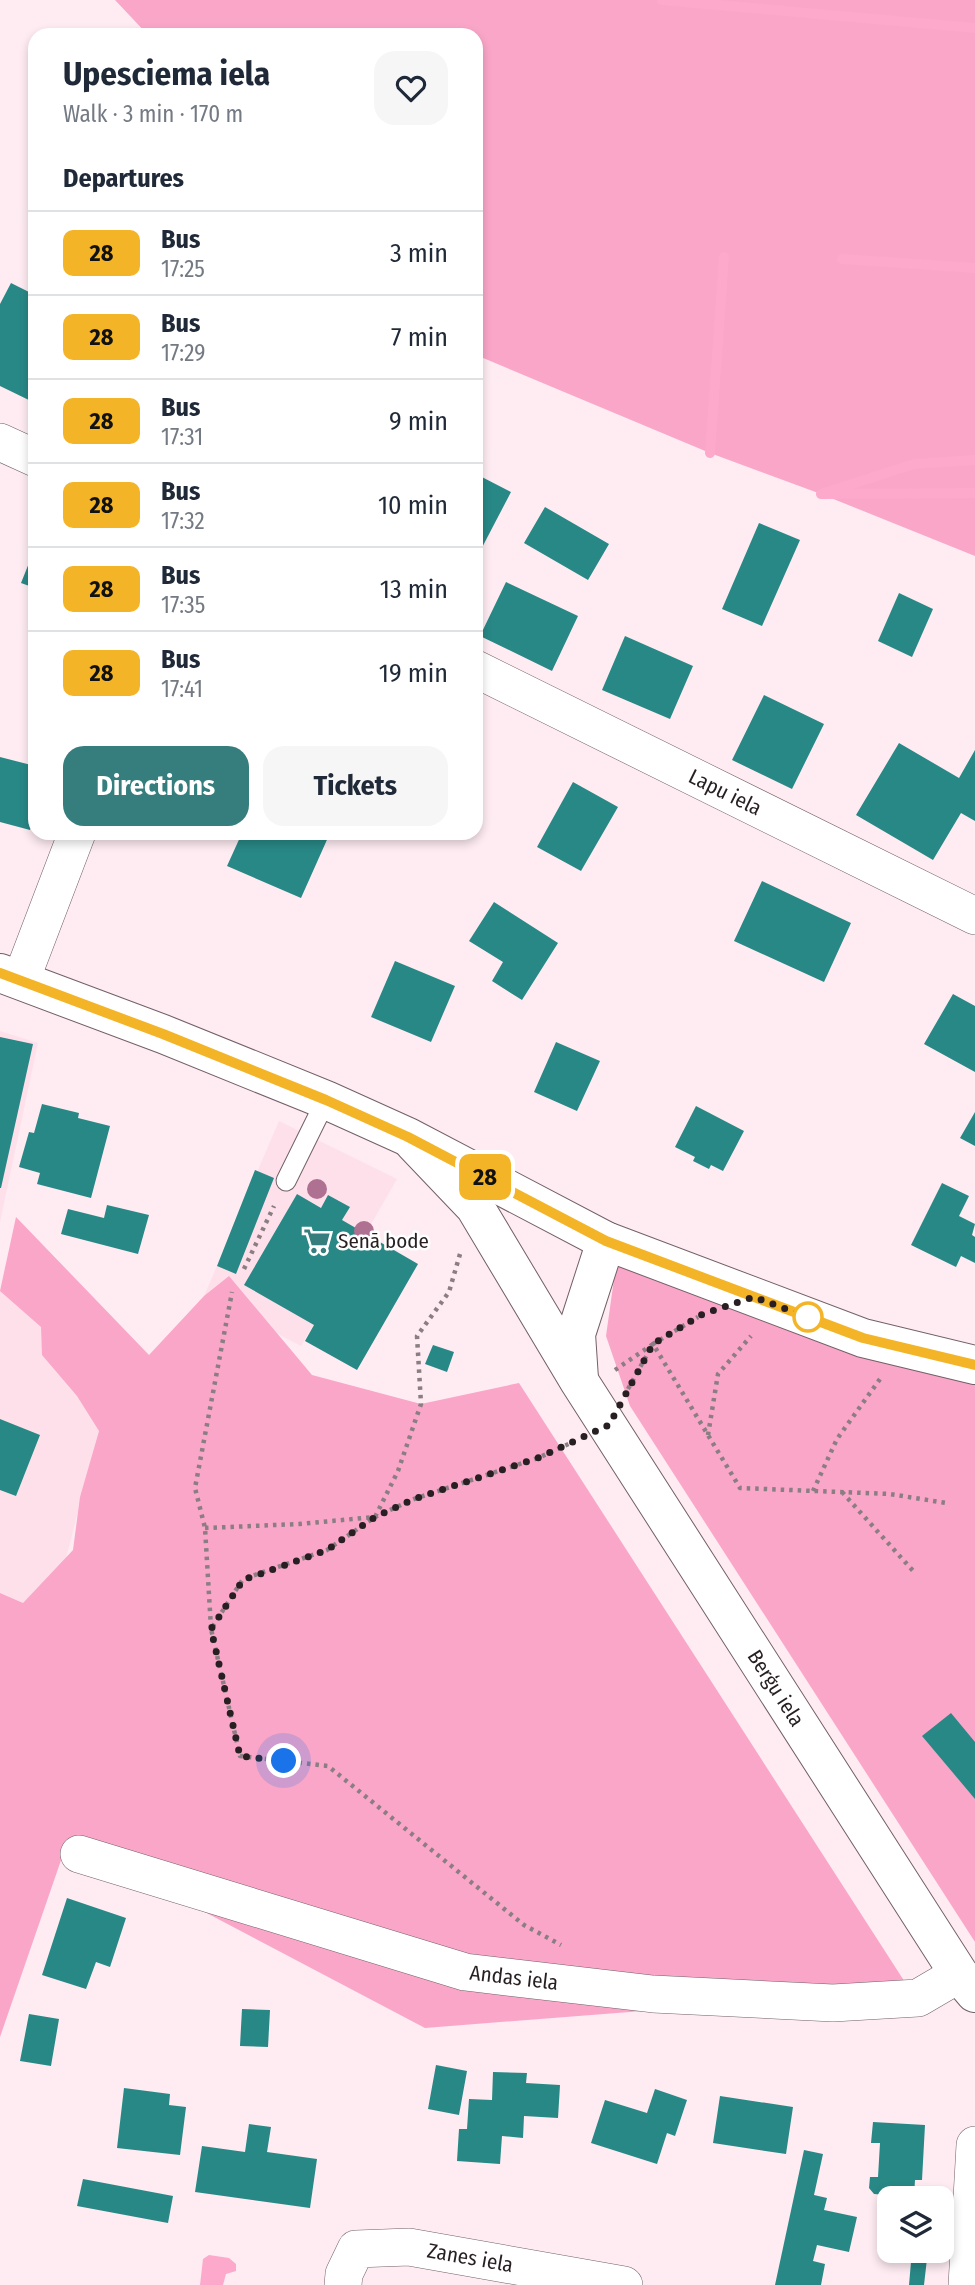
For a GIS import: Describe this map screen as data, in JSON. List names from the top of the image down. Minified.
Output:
{"streets":{"street":["Lapu iela","Berģu iela","Andas iela","Zanes iela"]},"crossings":[["Berģu iela","Andas iela"]],"places":{"supermarket":["Senā bode"]},"lines":["bus line 28"],"page":{"on_map":"28","heading":[["Upesciema iela","Walk · 3 min · 170 m"],"Departures"],"list":[{"mark":"28","name":"Bus","note":"17:25","value":"3 min"},{"mark":"28","name":"Bus","note":"17:29","value":"7 min"},{"mark":"28","name":"Bus","note":"17:31","value":"9 min"},{"mark":"28","name":"Bus","note":"17:32","value":"10 min"},{"mark":"28","name":"Bus","note":"17:35","value":"13 min"},{"mark":"28","name":"Bus","note":"17:41","value":"19 min"}],"buttons":["Directions","Tickets"]}}
